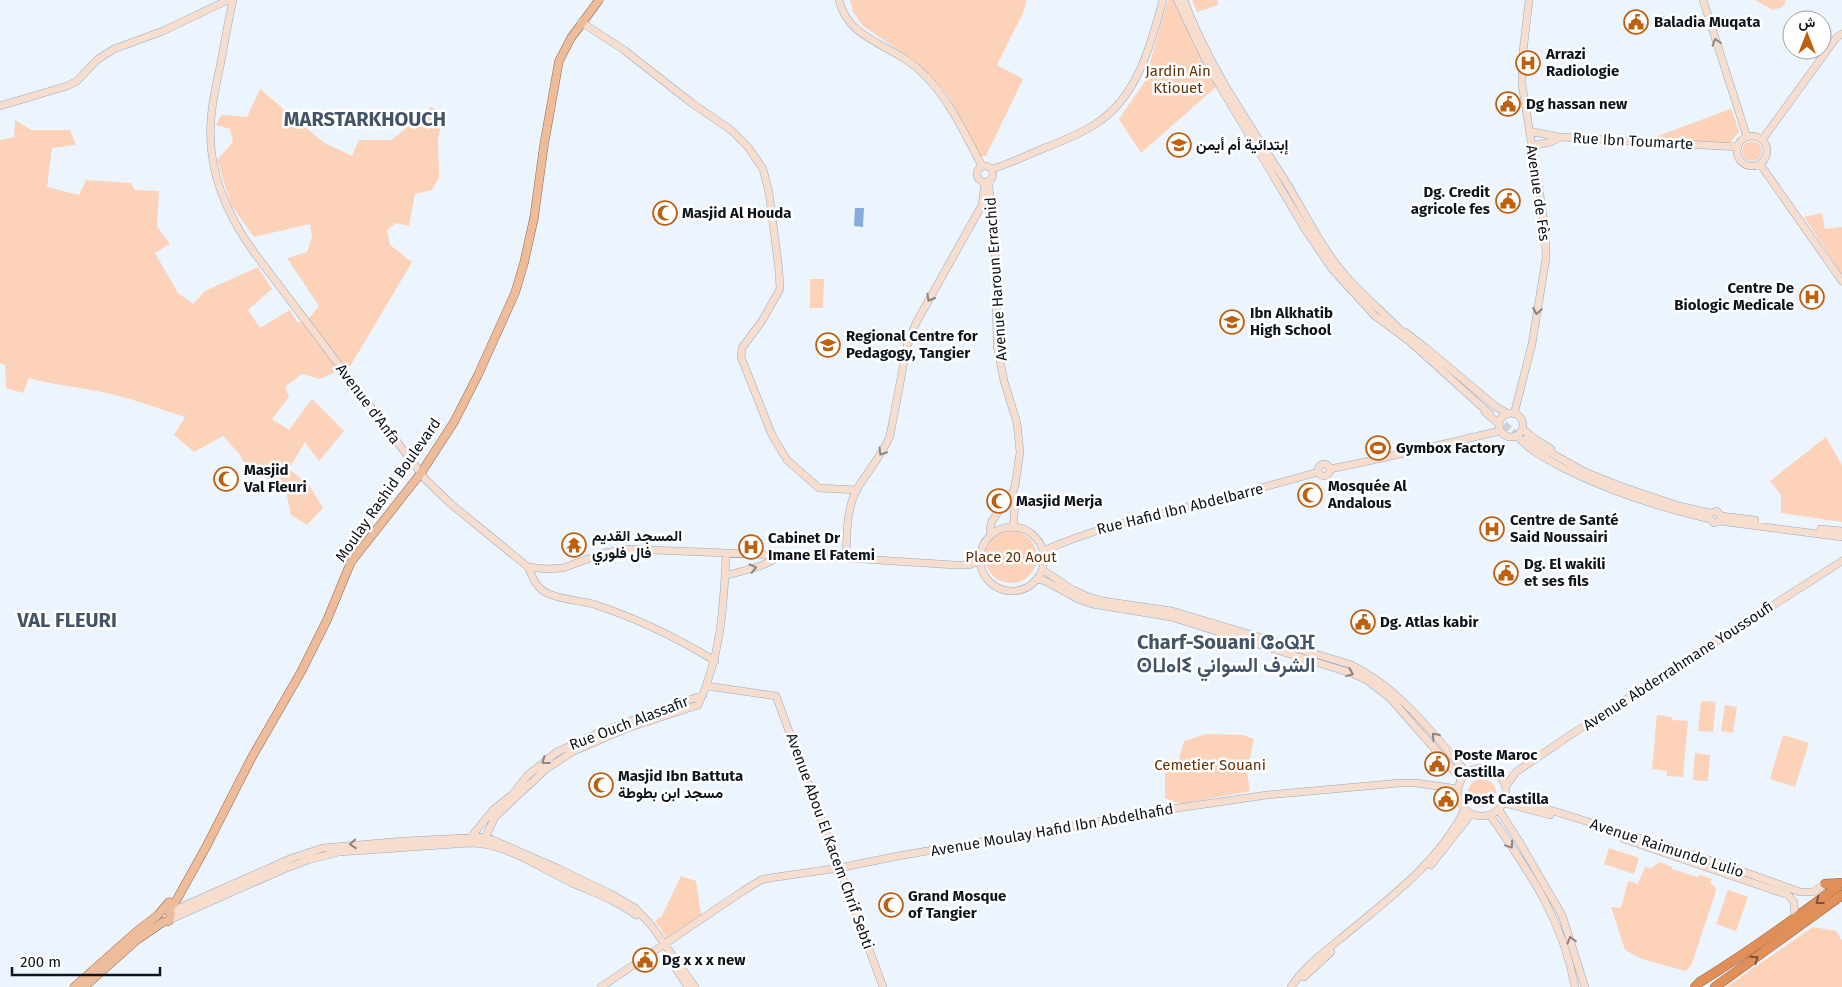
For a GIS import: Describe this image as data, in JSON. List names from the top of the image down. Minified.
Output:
{"streets":{"main road":["Moulay Rashid Boulevard"],"street":["Rue Ibn Toumarte","Avenue de Fès","Avenue Haroun Errachid","Avenue d'Anfa","Rue Hafid Ibn Abdelbarre","Avenue Abderrahmane Youssoufi","Rue Ouch Alassafir","Avenue Moulay Hafid Ibn Abdelhafid","Avenue Abou El Kacem Chrif Sebti","Avenue Raimundo Lulio"]},"crossings":[["Rue Ibn Toumarte","Avenue de Fès"],["Avenue de Fès","Rue Hafid Ibn Abdelbarre"],["Avenue Haroun Errachid","Rue Hafid Ibn Abdelbarre"],["Avenue d'Anfa","Moulay Rashid Boulevard"],["Avenue Abderrahmane Youssoufi","Avenue Moulay Hafid Ibn Abdelhafid"],["Avenue Abderrahmane Youssoufi","Avenue Raimundo Lulio"],["Avenue Moulay Hafid Ibn Abdelhafid","Avenue Abou El Kacem Chrif Sebti"],["Avenue Moulay Hafid Ibn Abdelhafid","Avenue Raimundo Lulio"]],"one_way":["Avenue de Fès"],"districts":["MARSTARKHOUCH","VAL FLEURI","Charf-Souani ⵛⴰⵕⴼ ⵙⵡⴰⵏⵉ الشرف السواني"],"parks":["Jardin Ain Ktiouet","Place 20 Aout","Cemetier Souani"],"places":{"public building":["Baladia Muqata","Dg hassan new","Dg. Credit agricole fes","Dg. El wakili et ses fils","Dg. Atlas kabir","Poste Maroc Castilla","Post Castilla","Dg x x x new"],"hospital":["Arrazi Radiologie","Centre De Biologic Medicale","Centre de Santé Said Noussairi","Cabinet Dr Imane El Fatemi"],"school or university":["إبتدائية أم أيمن","Ibn Alkhatib High School","Regional Centre for Pedagogy, Tangier"],"mosque":["Masjid Al Houda","Masjid Val Fleuri","Mosquée Al Andalous","Masjid Merja","Masjid Ibn Battuta مسجد ابن بطوطة","Grand Mosque of Tangier"],"sports":["Gymbox Factory"],"temple":["المسجد القديم فال فلوري"]},"scale_bar":"200 m","north":"top"}
